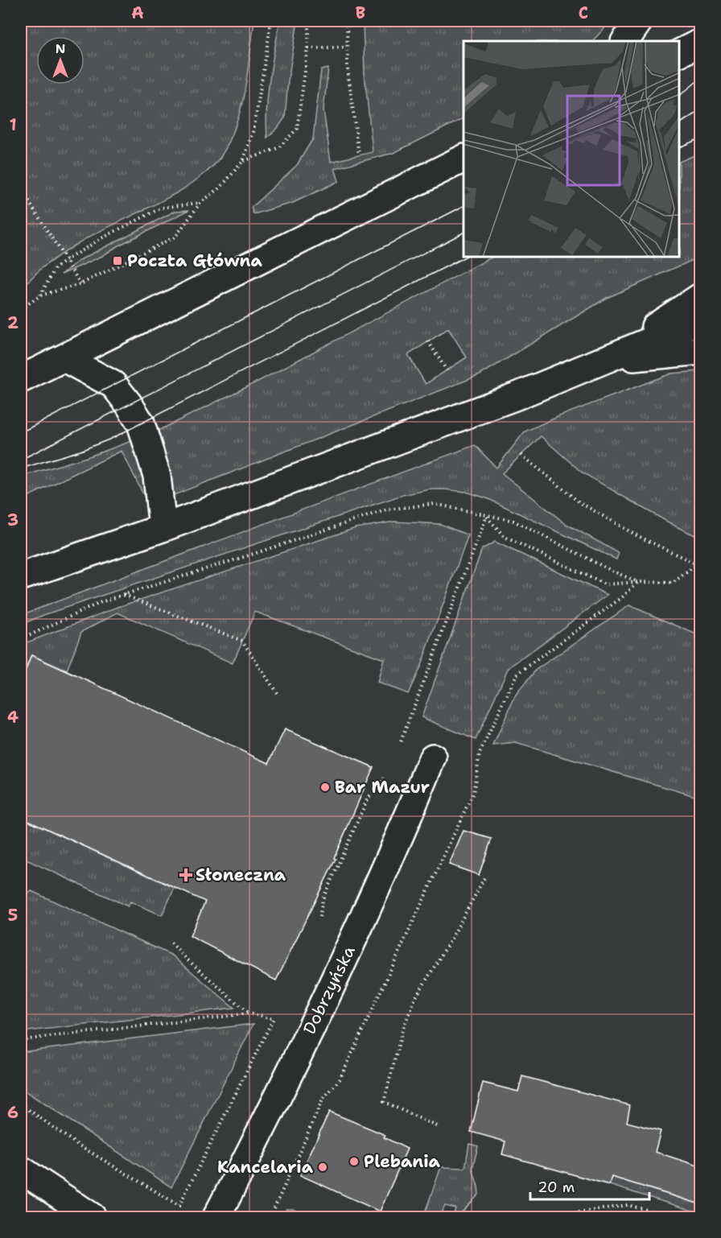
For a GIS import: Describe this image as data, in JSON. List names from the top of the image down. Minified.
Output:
{"streets":{"main road":["Dobrzyńska"]},"places":{"transit":["Poczta Główna"],"other":["Bar Mazur","Plebania","Kancelaria"],"health":["Słoneczna"]},"scale_bar":"20 m","north":"top","grid":{"columns":["A","B","C"],"rows":["1","2","3","4","5","6"]}}
